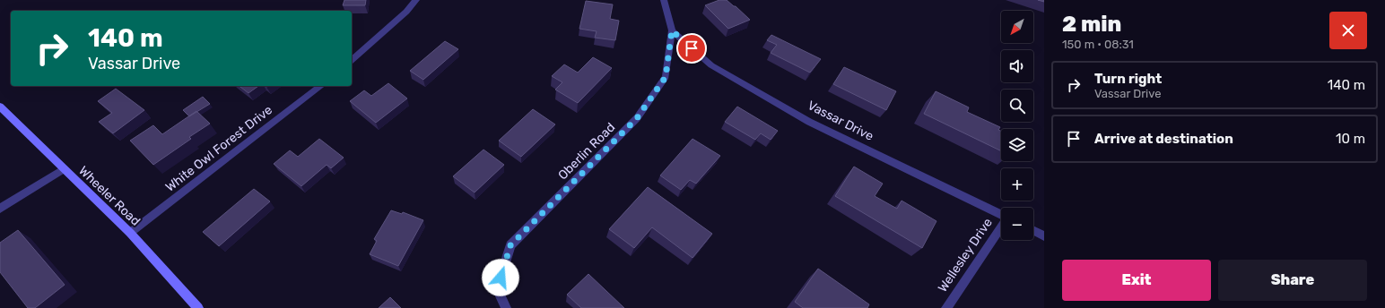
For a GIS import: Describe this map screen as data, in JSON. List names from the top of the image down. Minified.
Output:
{"streets":{"street":["Vassar Drive","White Owl Forest Drive","Oberlin Road","Wheeler Road","Wellesley Drive"]},"crossings":[["Vassar Drive","Oberlin Road"],["White Owl Forest Drive","Wheeler Road"]],"north":"bottom left","page":{"heading":["2 min","150 m · 08:31"],"map_buttons":["+","−"],"turn":["140 m","Vassar Drive"],"list":[{"name":"Turn right","note":"Vassar Drive","value":"140 m"},{"name":"Arrive at destination","value":"10 m"}],"buttons":["Exit","Share"]}}
